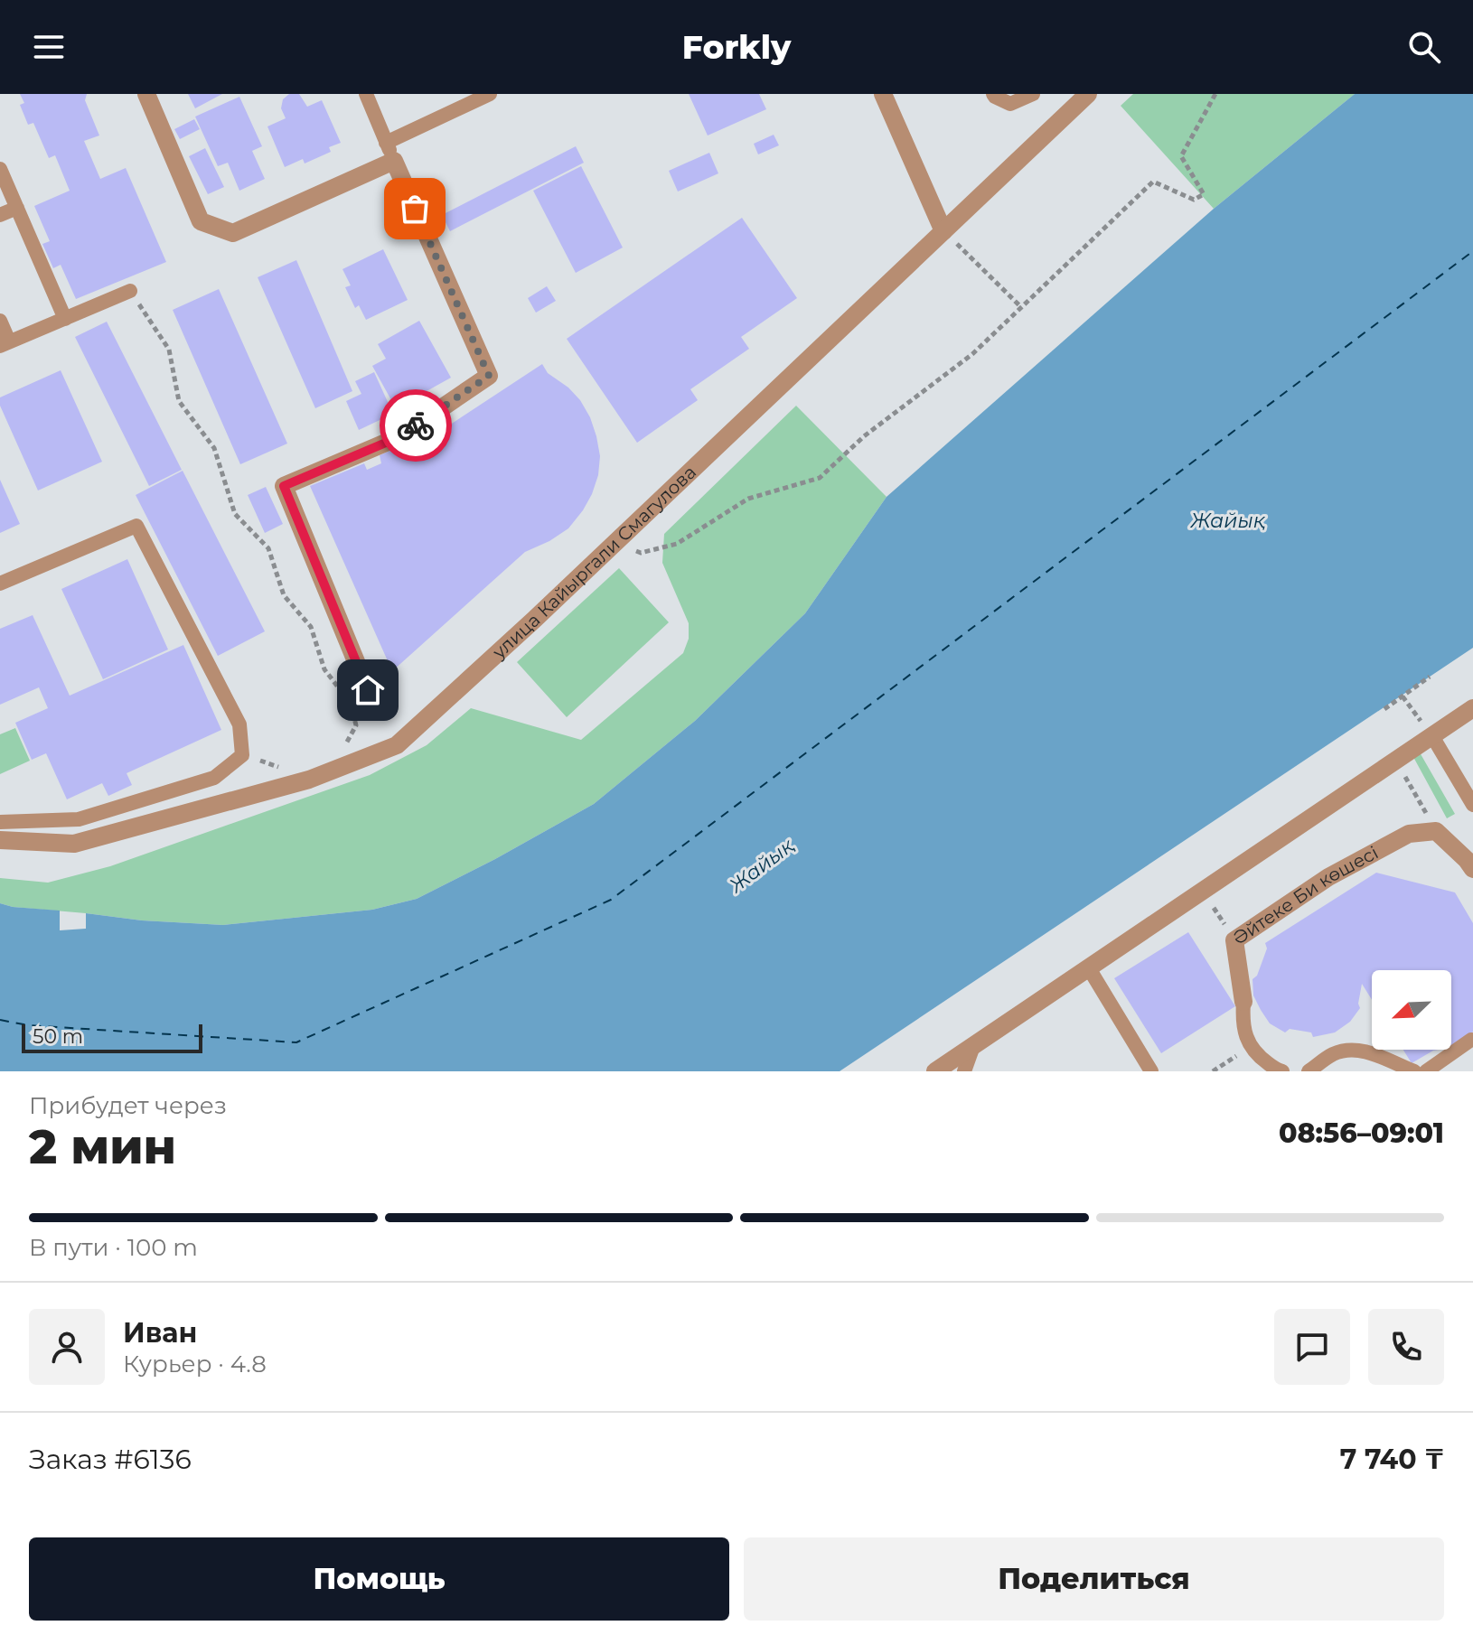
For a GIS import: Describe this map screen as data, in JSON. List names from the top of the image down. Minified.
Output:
{"streets":{"street":["улица Кайыргали Смагулова","Әйтеке Би көшесі"]},"water":["Жайық"],"scale_bar":"50 m","north":"bottom left","page":{"header":"Forkly","scale":"50 m","heading":["2 мин","Прибудет через","08:56–09:01"],"panel":["Иван","Курьер · 4.8","Заказ #6136","7 740 ₸"],"bar":"В пути · 100 m","buttons":["Помощь","Поделиться"]}}
